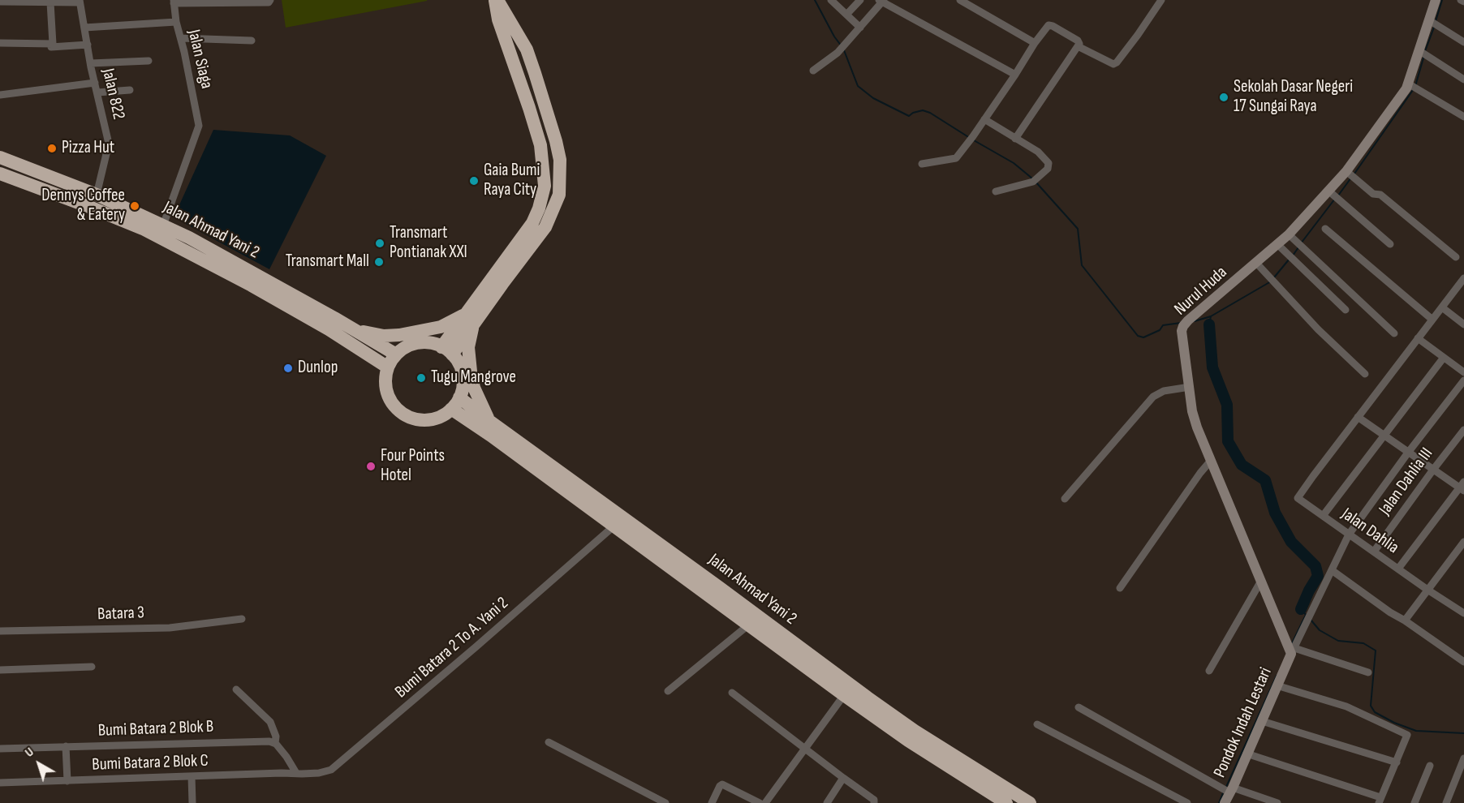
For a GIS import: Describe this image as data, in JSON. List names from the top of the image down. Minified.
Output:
{"streets":{"highway":["Jalan Ahmad Yani 2"],"street":["Jalan Siaga","Jalan 822","Nurul Huda","Jalan Dahlia III","Jalan Dahlia","Batara 3","Bumi Batara 2 To A. Yani 2","Pondok Indah Lestari","Bumi Batara 2 Blok B","Bumi Batara 2 Blok C"]},"crossings":[["Jalan Siaga","Jalan Ahmad Yani 2"],["Jalan 822","Jalan Ahmad Yani 2"],["Jalan Ahmad Yani 2","Bumi Batara 2 To A. Yani 2"],["Nurul Huda","Pondok Indah Lestari"],["Jalan Dahlia III","Jalan Dahlia"],["Bumi Batara 2 To A. Yani 2","Bumi Batara 2 Blok C"]],"places":["Sekolah Dasar Negeri 17 Sungai Raya","Pizza Hut","Gaia Bumi Raya City","Dennys Coffee & Eatery","Transmart Pontianak XXI","Transmart Mall","Dunlop","Tugu Mangrove","Four Points Hotel"],"north":"top left"}
